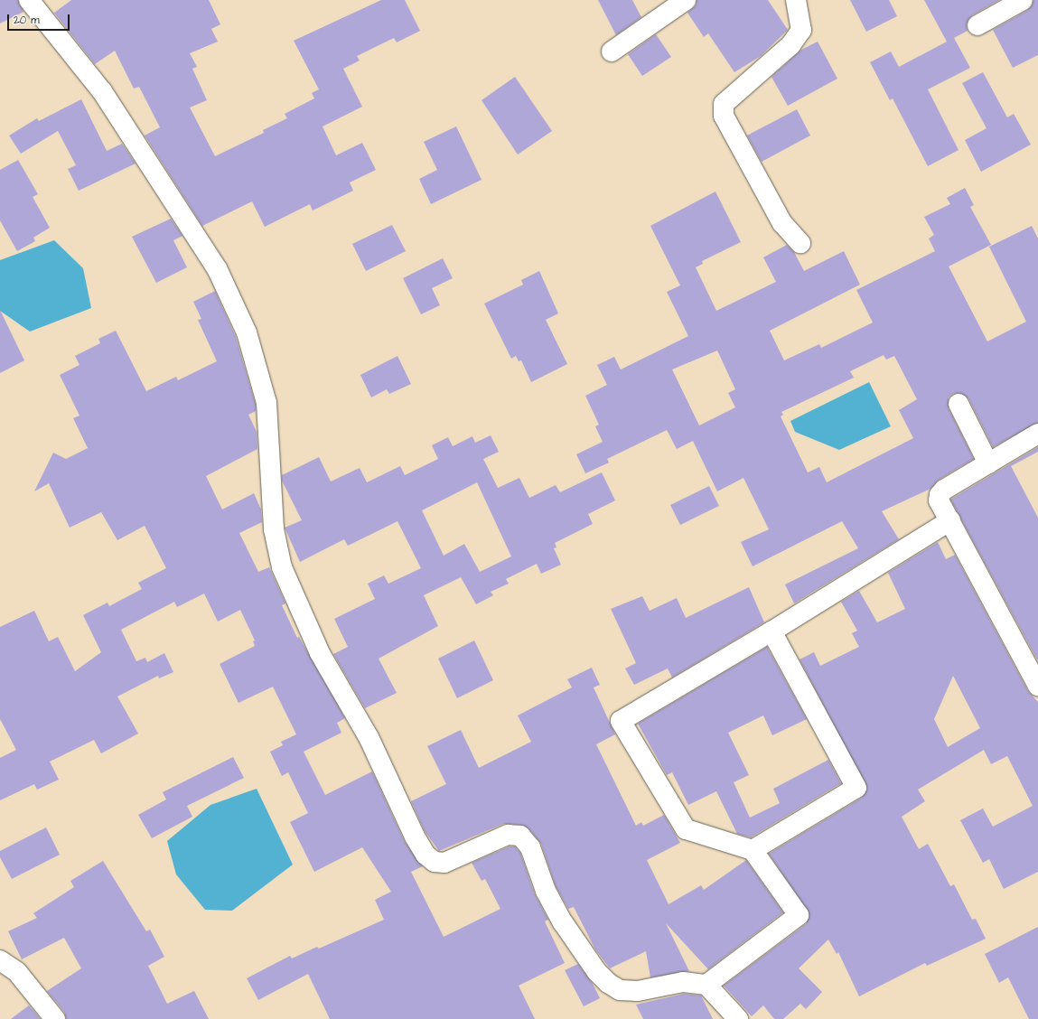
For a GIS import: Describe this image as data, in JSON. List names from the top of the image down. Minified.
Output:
{"scale_bar":"20 m"}
